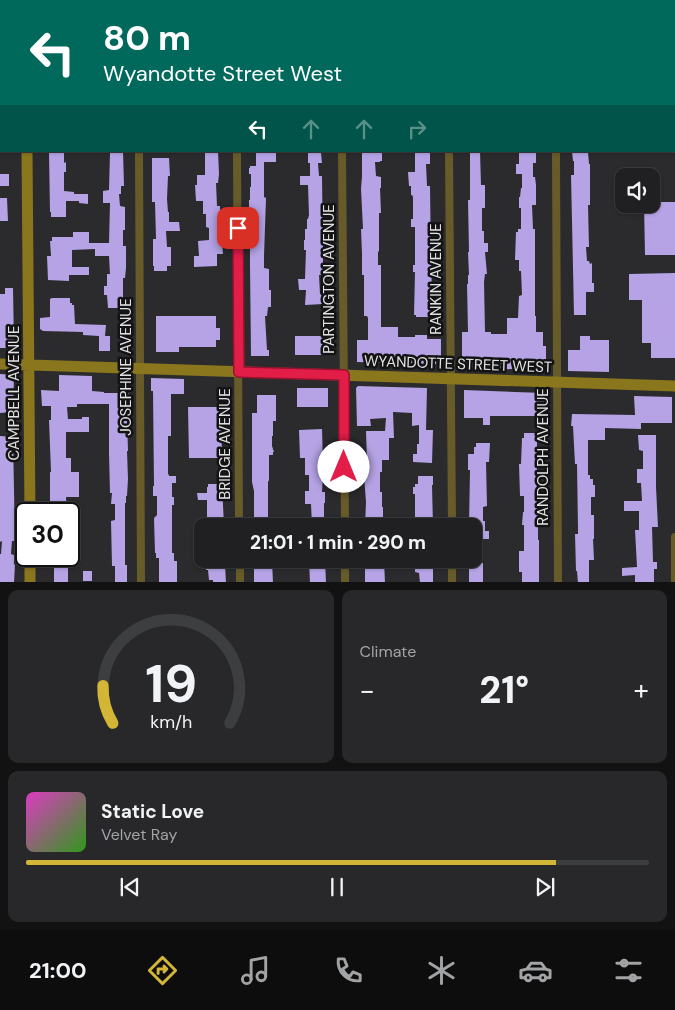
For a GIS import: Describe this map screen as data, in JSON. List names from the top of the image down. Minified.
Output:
{"streets":{"main road":["WYANDOTTE STREET WEST","CAMPBELL AVENUE"],"street":["PARTINGTON AVENUE","RANKIN AVENUE","JOSEPHINE AVENUE","BRIDGE AVENUE","RANDOLPH AVENUE"]},"crossings":[["PARTINGTON AVENUE","WYANDOTTE STREET WEST"],["RANKIN AVENUE","WYANDOTTE STREET WEST"],["WYANDOTTE STREET WEST","JOSEPHINE AVENUE"],["WYANDOTTE STREET WEST","CAMPBELL AVENUE"],["WYANDOTTE STREET WEST","BRIDGE AVENUE"],["WYANDOTTE STREET WEST","RANDOLPH AVENUE"]],"page":{"turn":["80 m","Wyandotte Street West"],"limit":"30","trip":"21:01 · 1 min · 290 m","tile":"Climate","heat":["−","21°","+"],"song":["Static Love","Velvet Ray"],"tabs":"21:00","gauge":["19","km/h"]}}
